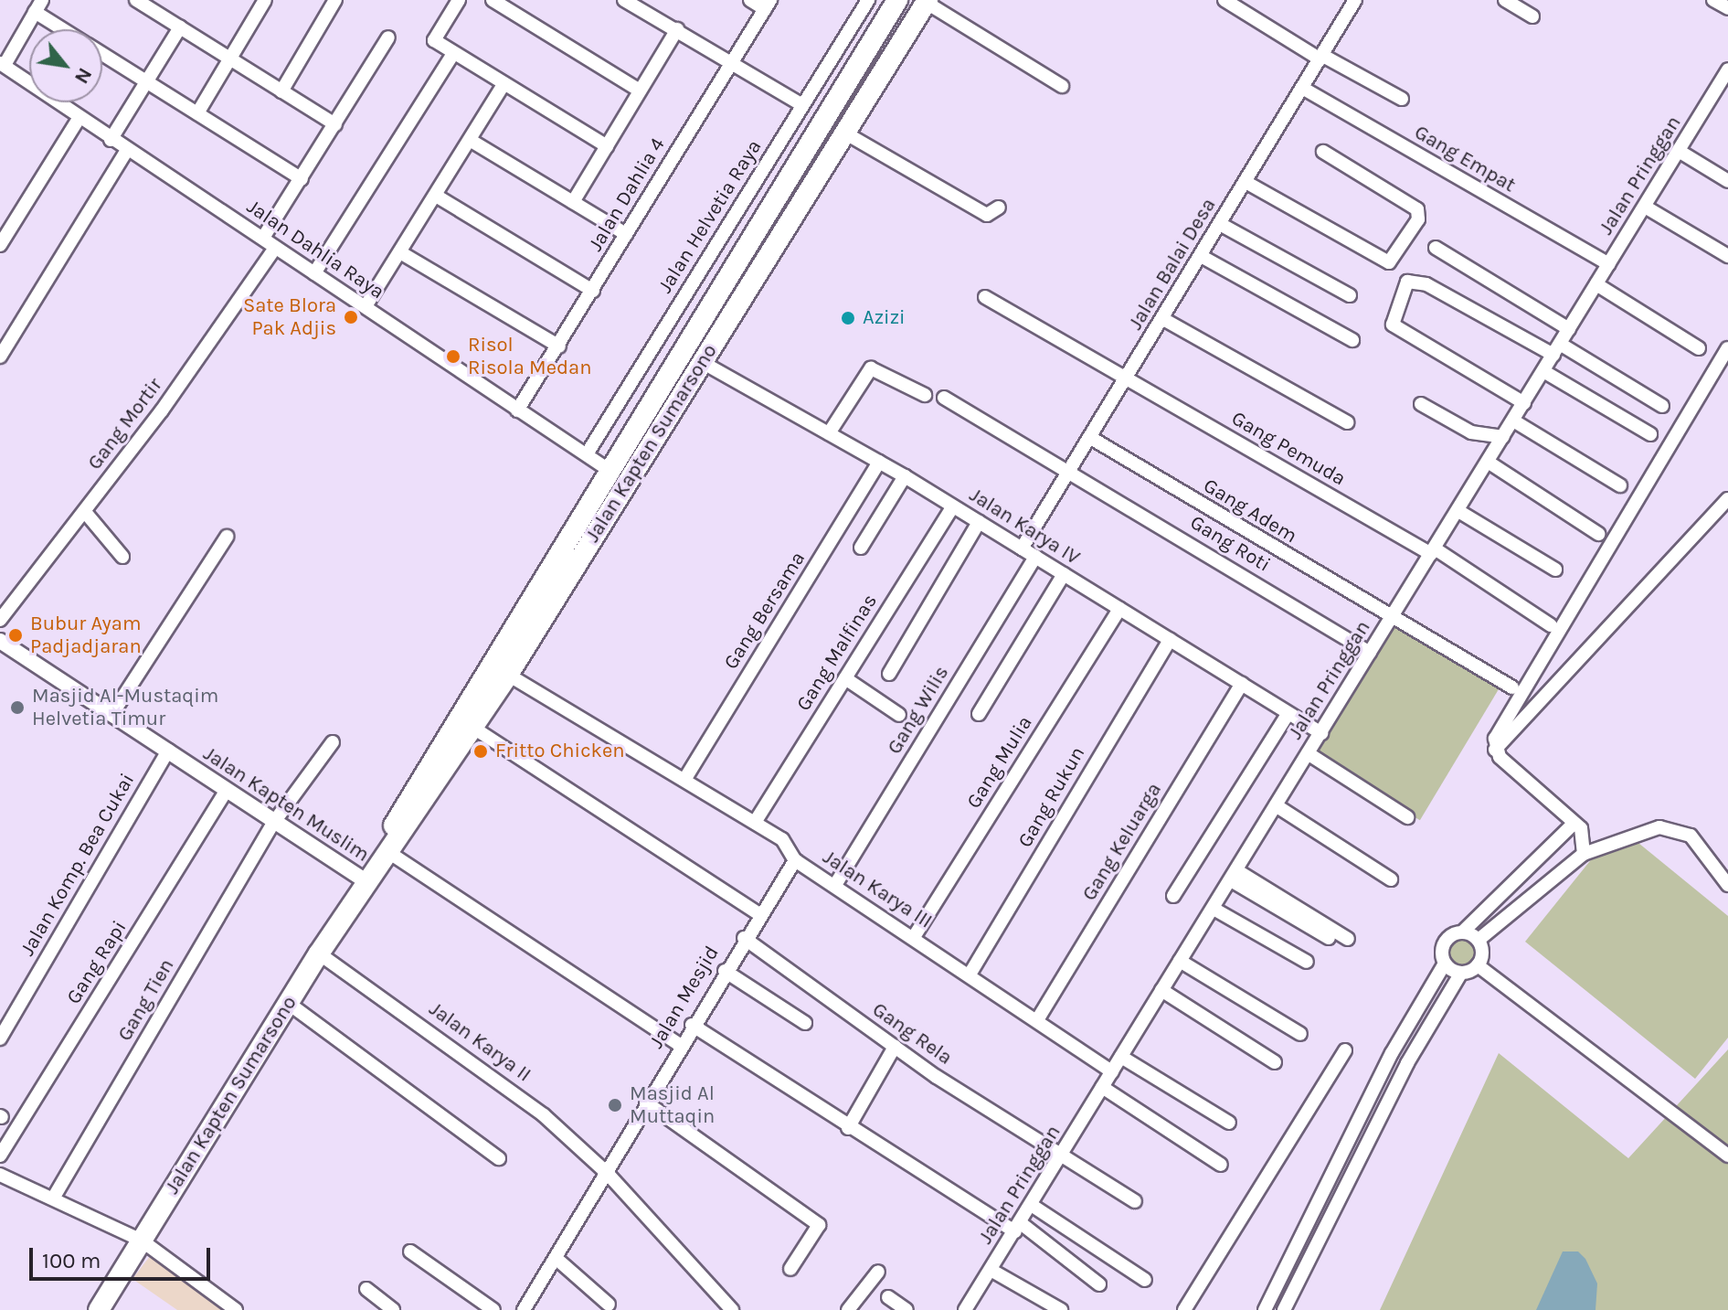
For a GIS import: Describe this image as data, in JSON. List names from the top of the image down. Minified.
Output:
{"streets":{"highway":["Jalan Kapten Sumarsono"],"street":["Gang Empat","Jalan Pringgan","Jalan Dahlia 4","Jalan Helvetia Raya","Jalan Dahlia Raya","Jalan Balai Desa","Gang Mortir","Gang Pemuda","Gang Adem","Jalan Karya IV","Gang Roti","Gang Bersama","Gang Malfinas","Gang Wilis","Gang Mulia","Gang Rukun","Jalan Kapten Muslim","Gang Keluarga","Jalan Komp. Bea Cukai","Jalan Karya III","Gang Rapi","Jalan Mesjid","Gang Tien","Gang Rela","Jalan Karya II"]},"crossings":[["Gang Empat","Jalan Pringgan"],["Gang Empat","Jalan Balai Desa"],["Jalan Pringgan","Gang Pemuda"],["Jalan Pringgan","Gang Adem"],["Jalan Pringgan","Jalan Karya IV"],["Jalan Pringgan","Gang Roti"],["Jalan Pringgan","Jalan Karya III"],["Jalan Pringgan","Gang Rela"],["Jalan Dahlia 4","Jalan Dahlia Raya"],["Jalan Helvetia Raya","Jalan Dahlia Raya"],["Jalan Dahlia Raya","Gang Mortir"],["Jalan Dahlia Raya","Jalan Kapten Sumarsono"],["Jalan Balai Desa","Gang Pemuda"],["Jalan Balai Desa","Gang Adem"],["Jalan Balai Desa","Jalan Karya IV"],["Jalan Balai Desa","Gang Roti"],["Jalan Kapten Sumarsono","Jalan Karya IV"],["Jalan Kapten Sumarsono","Jalan Kapten Muslim"],["Jalan Kapten Sumarsono","Jalan Karya III"],["Jalan Kapten Sumarsono","Jalan Karya II"],["Jalan Karya IV","Gang Bersama"],["Jalan Karya IV","Gang Malfinas"],["Jalan Karya IV","Gang Wilis"],["Jalan Karya IV","Gang Mulia"],["Jalan Karya IV","Gang Rukun"],["Jalan Karya IV","Gang Keluarga"],["Gang Bersama","Jalan Karya III"],["Gang Malfinas","Jalan Karya III"],["Gang Wilis","Jalan Karya III"],["Gang Mulia","Jalan Karya III"],["Gang Rukun","Jalan Karya III"],["Jalan Kapten Muslim","Jalan Komp. Bea Cukai"],["Jalan Kapten Muslim","Gang Rapi"],["Jalan Kapten Muslim","Gang Tien"],["Gang Keluarga","Jalan Karya III"],["Jalan Karya III","Jalan Mesjid"],["Jalan Mesjid","Gang Rela"],["Jalan Mesjid","Jalan Karya II"]],"places":["Sate Blora Pak Adjis","Azizi","Risol Risola Medan","Bubur Ayam Padjadjaran","Masjid Al-Mustaqim Helvetia Timur","Fritto Chicken","Masjid Al Muttaqin"],"scale_bar":"100 m","north":"bottom right"}
